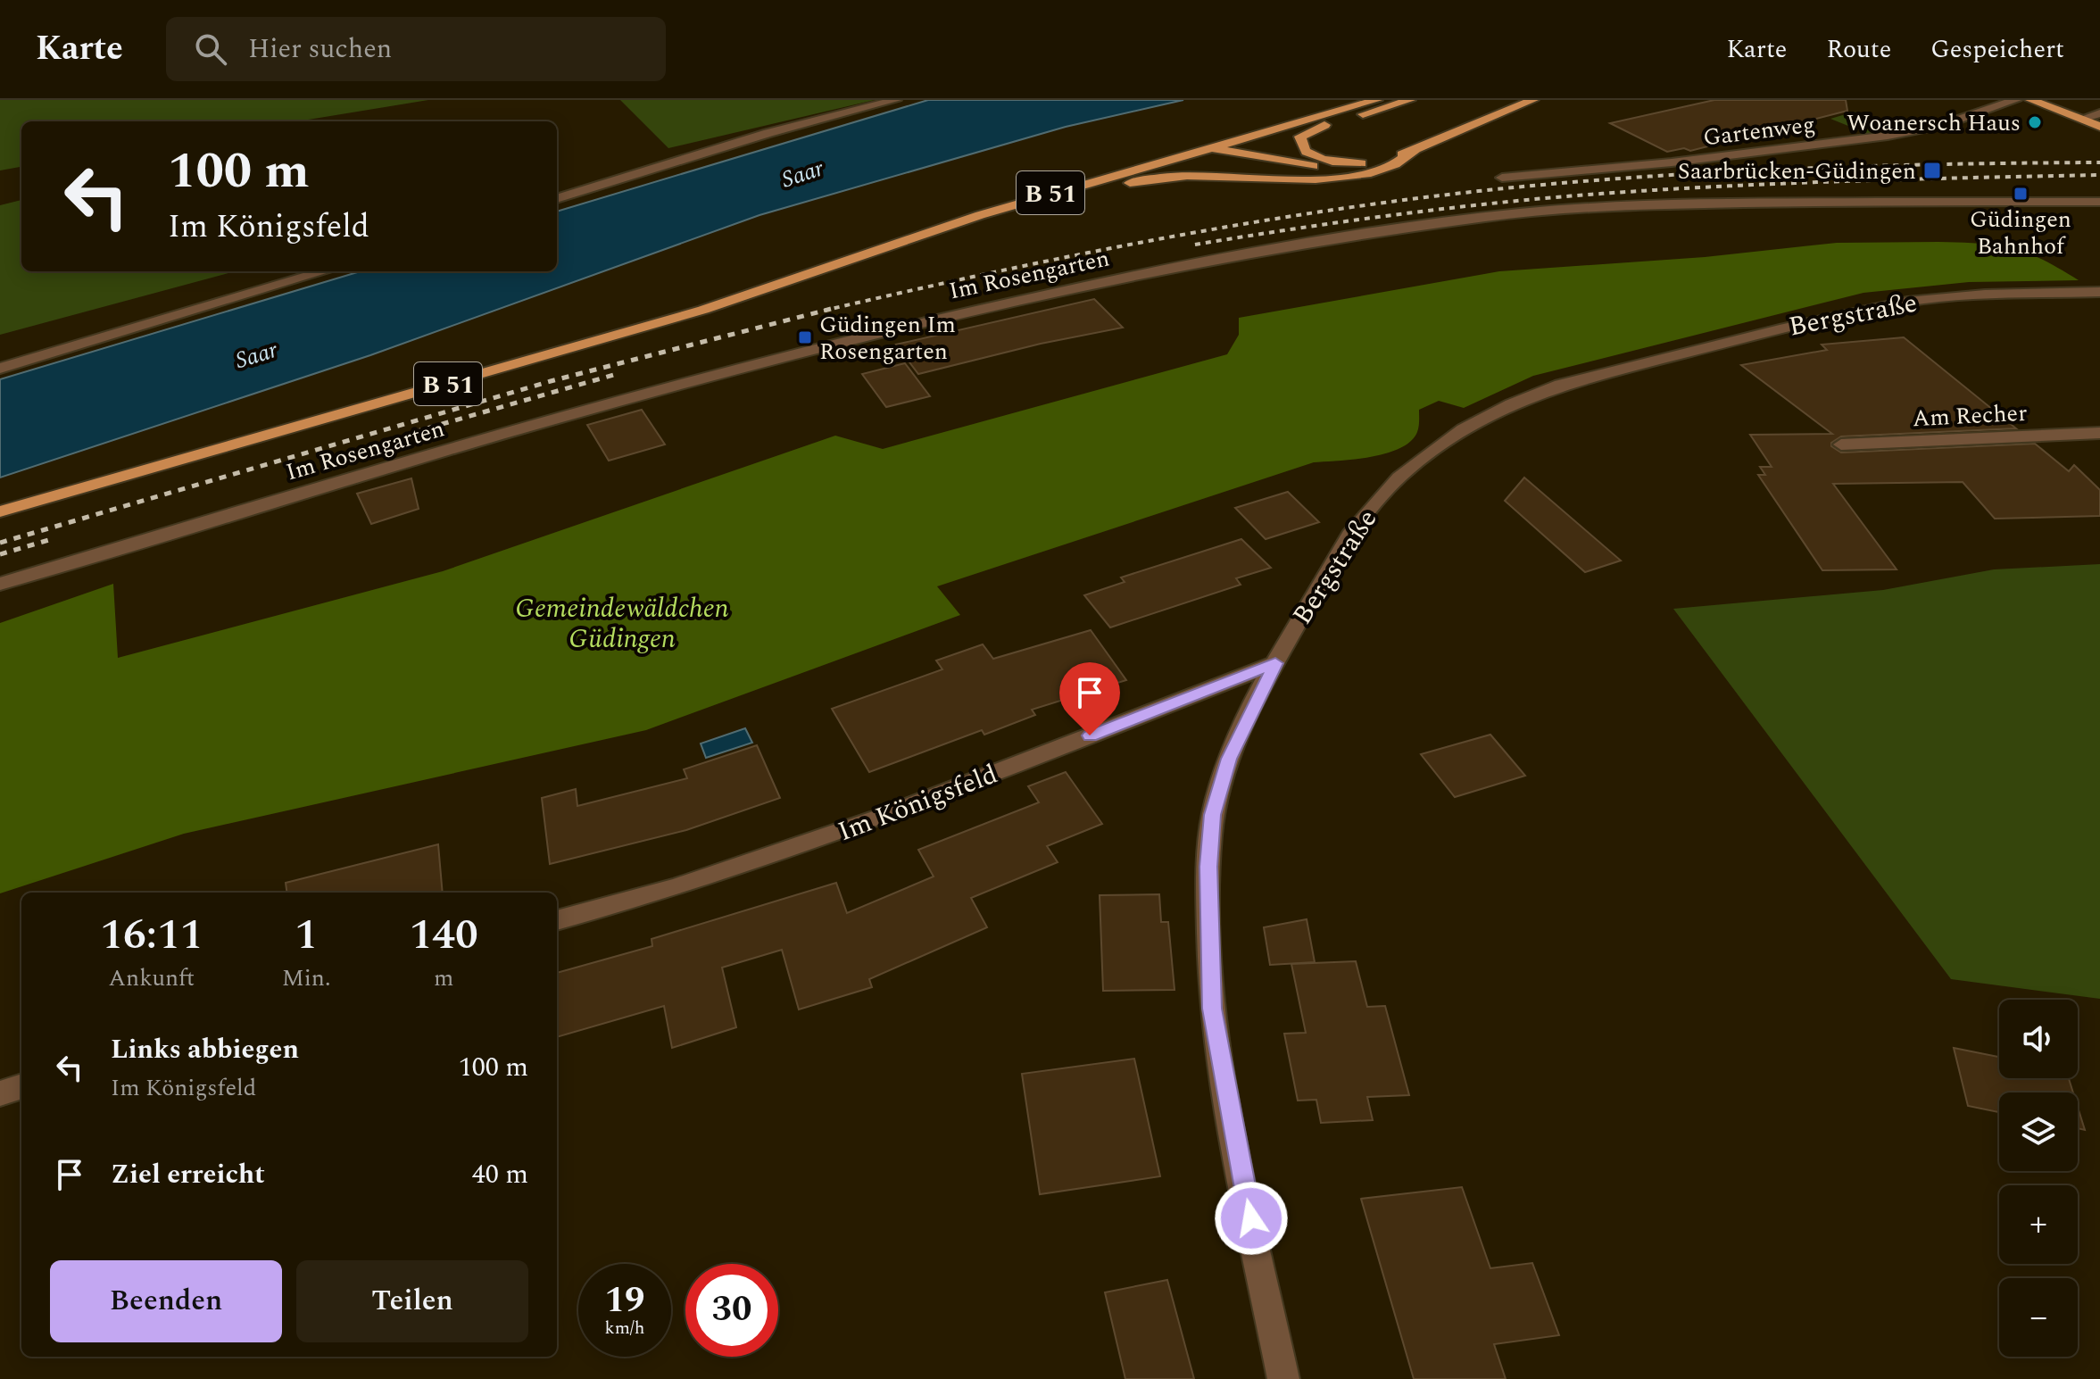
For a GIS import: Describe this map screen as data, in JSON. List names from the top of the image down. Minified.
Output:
{"streets":{"main road":["B 51"],"street":["Gartenweg","Im Rosengarten","Bergstraße","Am Recher","Im Königsfeld"]},"crossings":[["Bergstraße","Im Königsfeld"]],"water":["Saar"],"parks":["Gemeindewäldchen Güdingen"],"places":{"other":["Woanersch Haus"],"transit":["Saarbrücken-Güdingen","Güdingen Bahnhof","Güdingen Im Rosengarten"]},"page":{"header":"Karte","search":"Hier suchen","nav":["Karte","Route","Gespeichert"],"turn":["100 m","Im Königsfeld"],"eta":["16:11","Ankunft","1","Min.","140","m"],"map_buttons":["+","−"],"list":[{"name":"Links abbiegen","note":"Im Königsfeld","value":"100 m"},{"name":"Ziel erreicht","value":"40 m"}],"buttons":["Beenden","Teilen"],"speed":"19 km/h","limit":"30"}}
